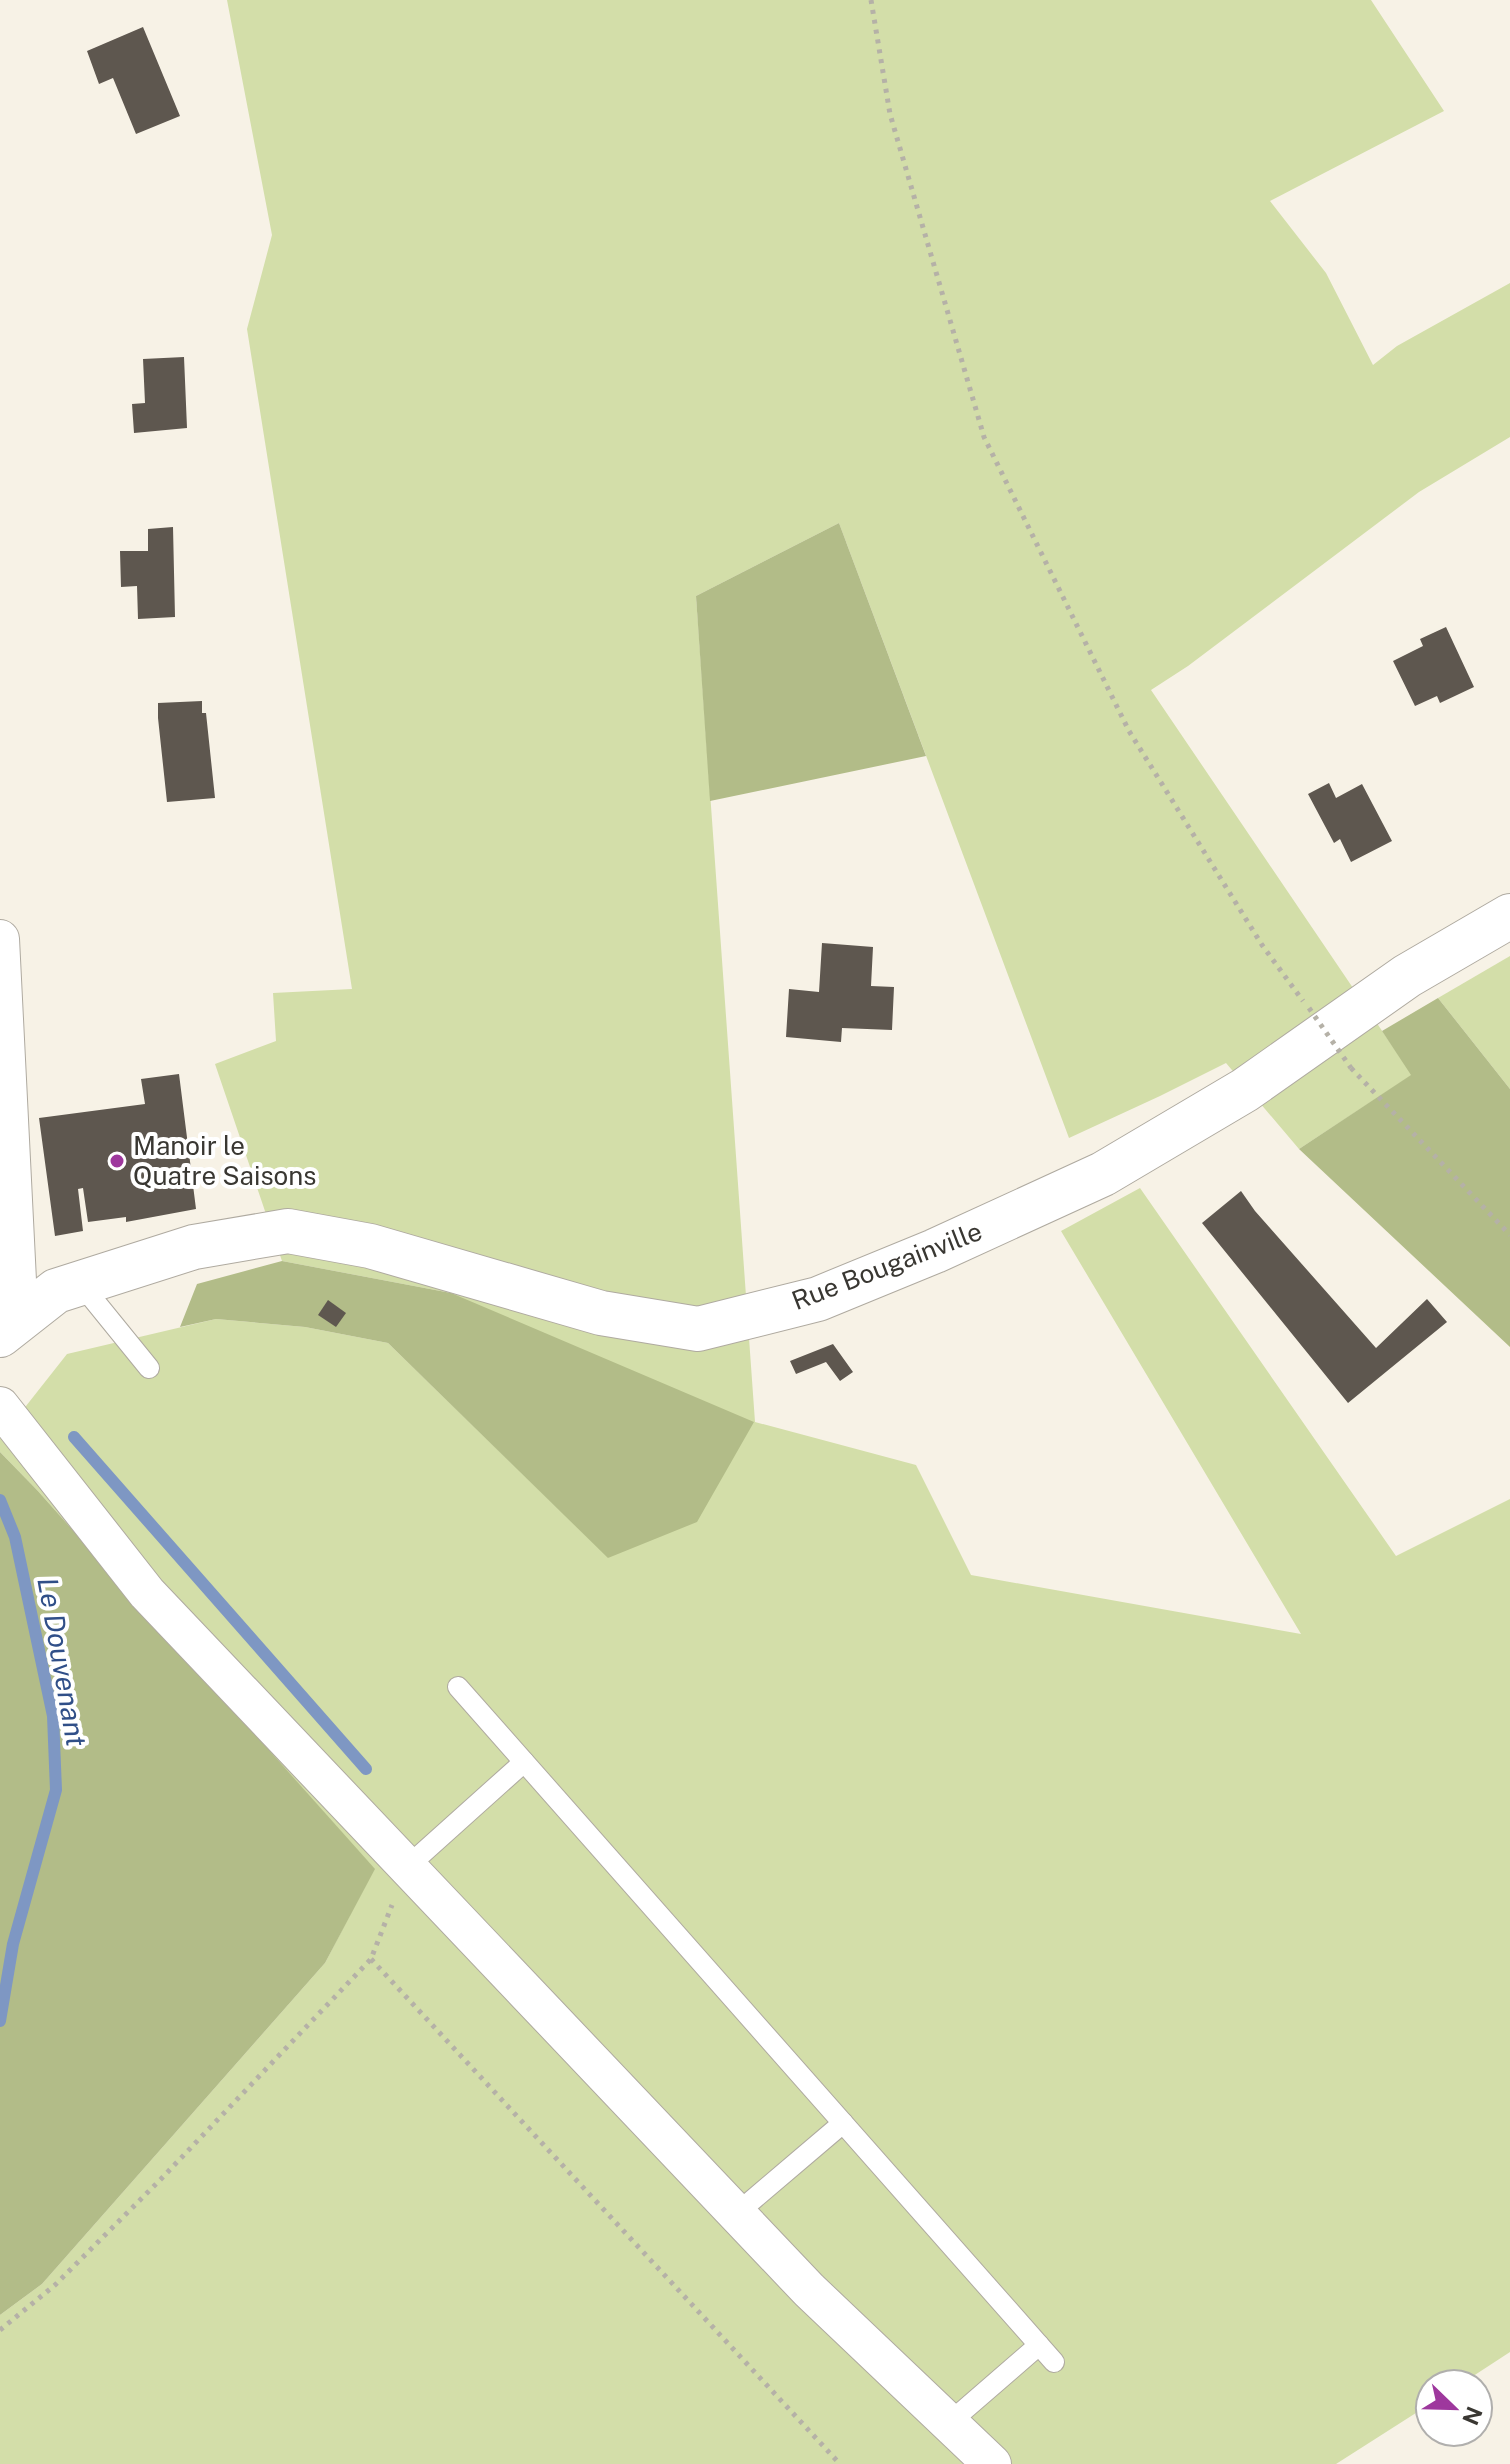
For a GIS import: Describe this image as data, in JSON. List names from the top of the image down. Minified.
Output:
{"streets":{"street":["Rue Bougainville"]},"water":["Le Douvenant"],"places":["Manoir le Quatre Saisons"],"north":"bottom right"}
